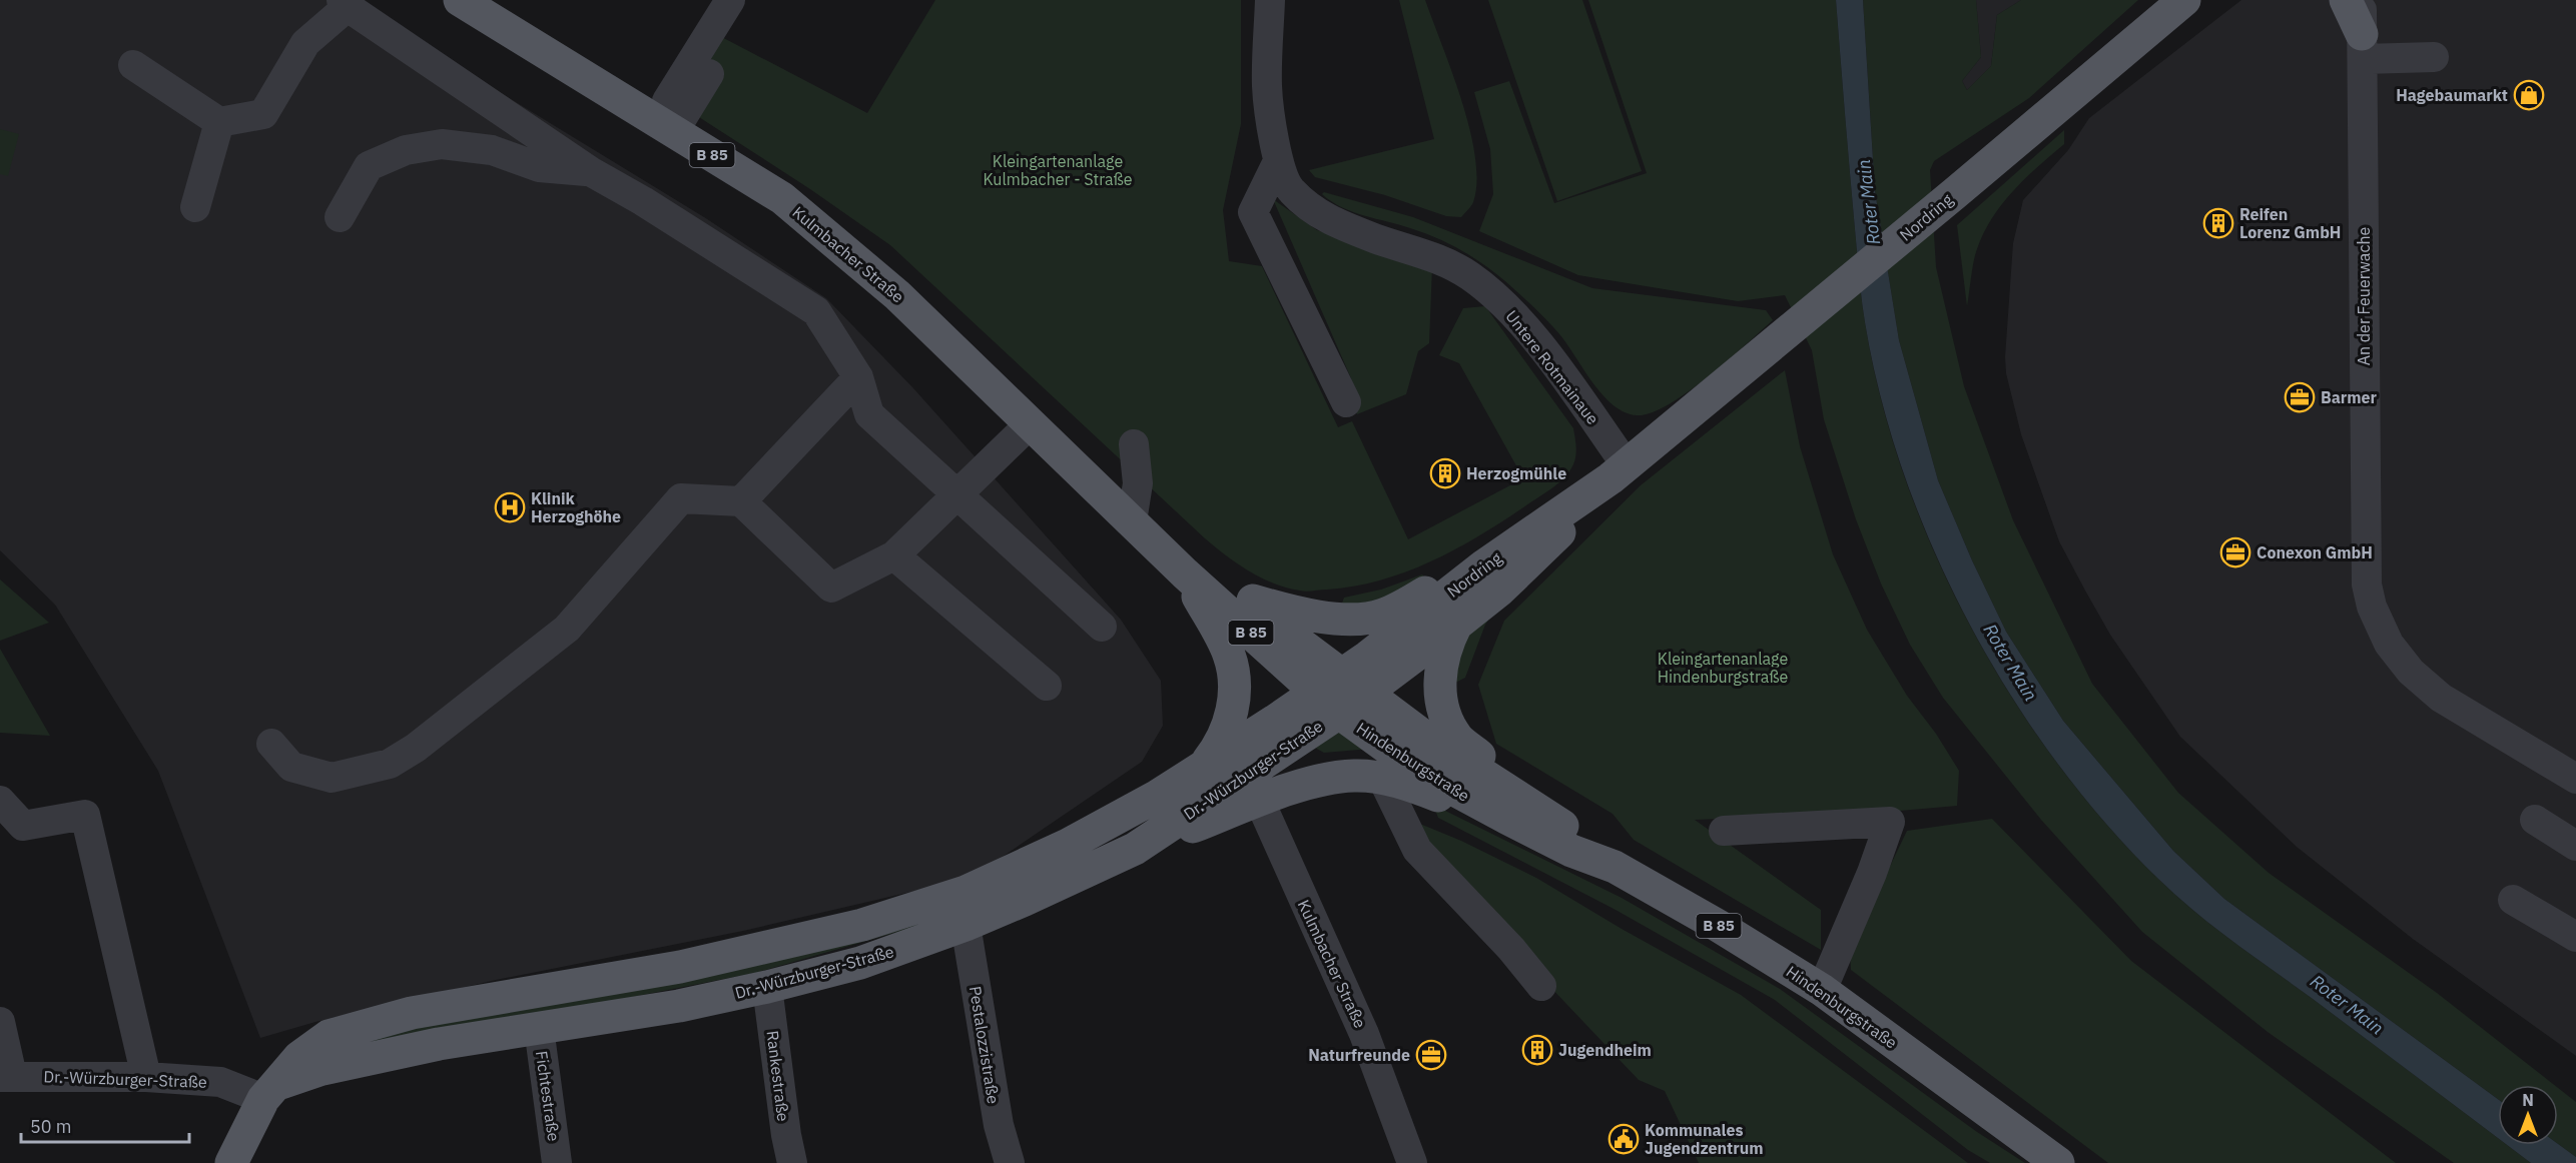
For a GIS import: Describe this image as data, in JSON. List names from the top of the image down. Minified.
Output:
{"streets":{"main road":["B 85","Nordring","Kulmbacher Straße","Hindenburgstraße","Dr.-Würzburger-Straße"],"street":["An der Feuerwache","Untere Rotmainaue","Pestalozzistraße","Rankestraße","Fichtestraße"]},"crossings":[["Nordring","Kulmbacher Straße"],["Nordring","Untere Rotmainaue"],["Nordring","Hindenburgstraße"],["Nordring","Dr.-Würzburger-Straße"],["Kulmbacher Straße","Hindenburgstraße"],["Kulmbacher Straße","Dr.-Würzburger-Straße"],["Hindenburgstraße","Dr.-Würzburger-Straße"],["Dr.-Würzburger-Straße","Pestalozzistraße"],["Dr.-Würzburger-Straße","Rankestraße"],["Dr.-Würzburger-Straße","Fichtestraße"]],"water":["Roter Main"],"parks":["Kleingartenanlage Kulmbacher - Straße","Kleingartenanlage Hindenburgstraße"],"places":{"shop":["Hagebaumarkt"],"building":["Reifen Lorenz GmbH","Herzogmühle","Jugendheim"],"office":["Barmer","Conexon GmbH","Naturfreunde"],"hospital":["Klinik Herzoghöhe"],"public building":["Kommunales Jugendzentrum"]},"scale_bar":"50 m","north":"top"}
